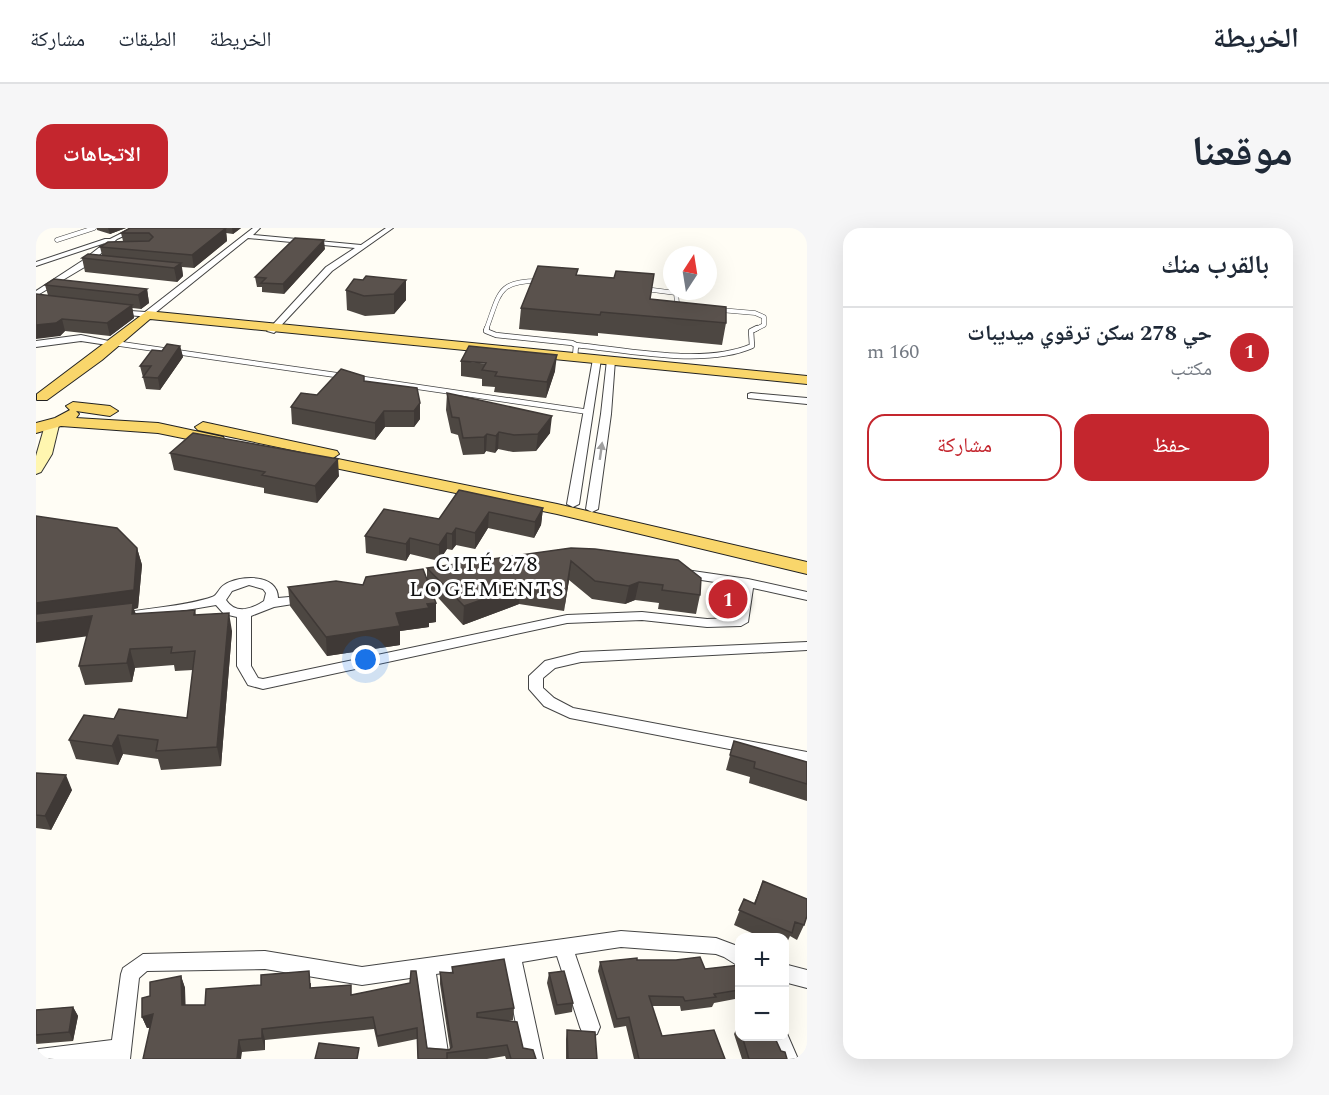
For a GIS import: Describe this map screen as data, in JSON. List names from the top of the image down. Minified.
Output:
{"districts":["CITÉ 278 LOGEMENTS"],"north":"top","page":{"header":"الخريطة","nav":["الخريطة","الطبقات","مشاركة"],"title":"موقعنا","buttons":["الاتجاهات",["حفظ","مشاركة"]],"heading":"بالقرب منك","list":[{"mark":"1","name":"حي 278 سكن ترقوي ميديبات","note":"مكتب","value":"160 m"}],"pins":"1","map_buttons":["+","−"]}}
